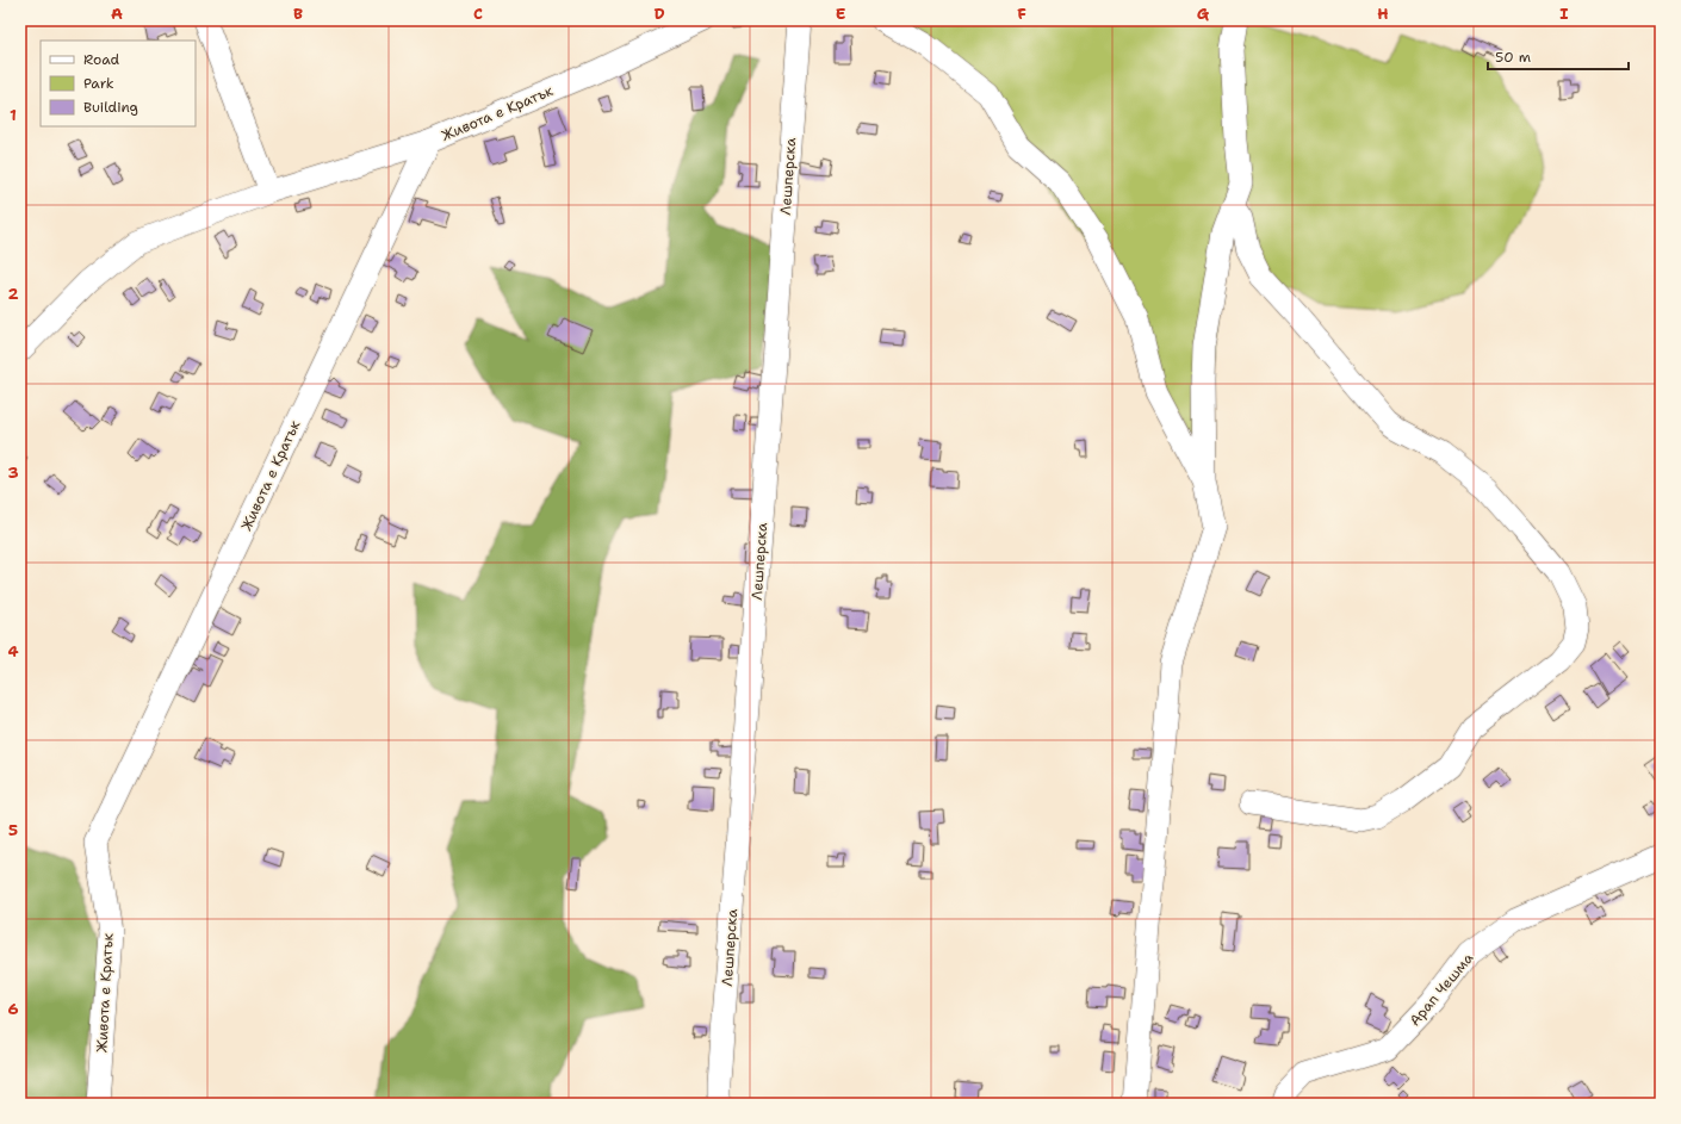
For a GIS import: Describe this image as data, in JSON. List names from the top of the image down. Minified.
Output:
{"streets":{"street":["Живота е Кратък","Лешперска","Арап Чешма"]},"legend":["Road","Park","Building"],"scale_bar":"50 m","grid":{"columns":["A","B","C","D","E","F","G","H","I"],"rows":["1","2","3","4","5","6"]}}
